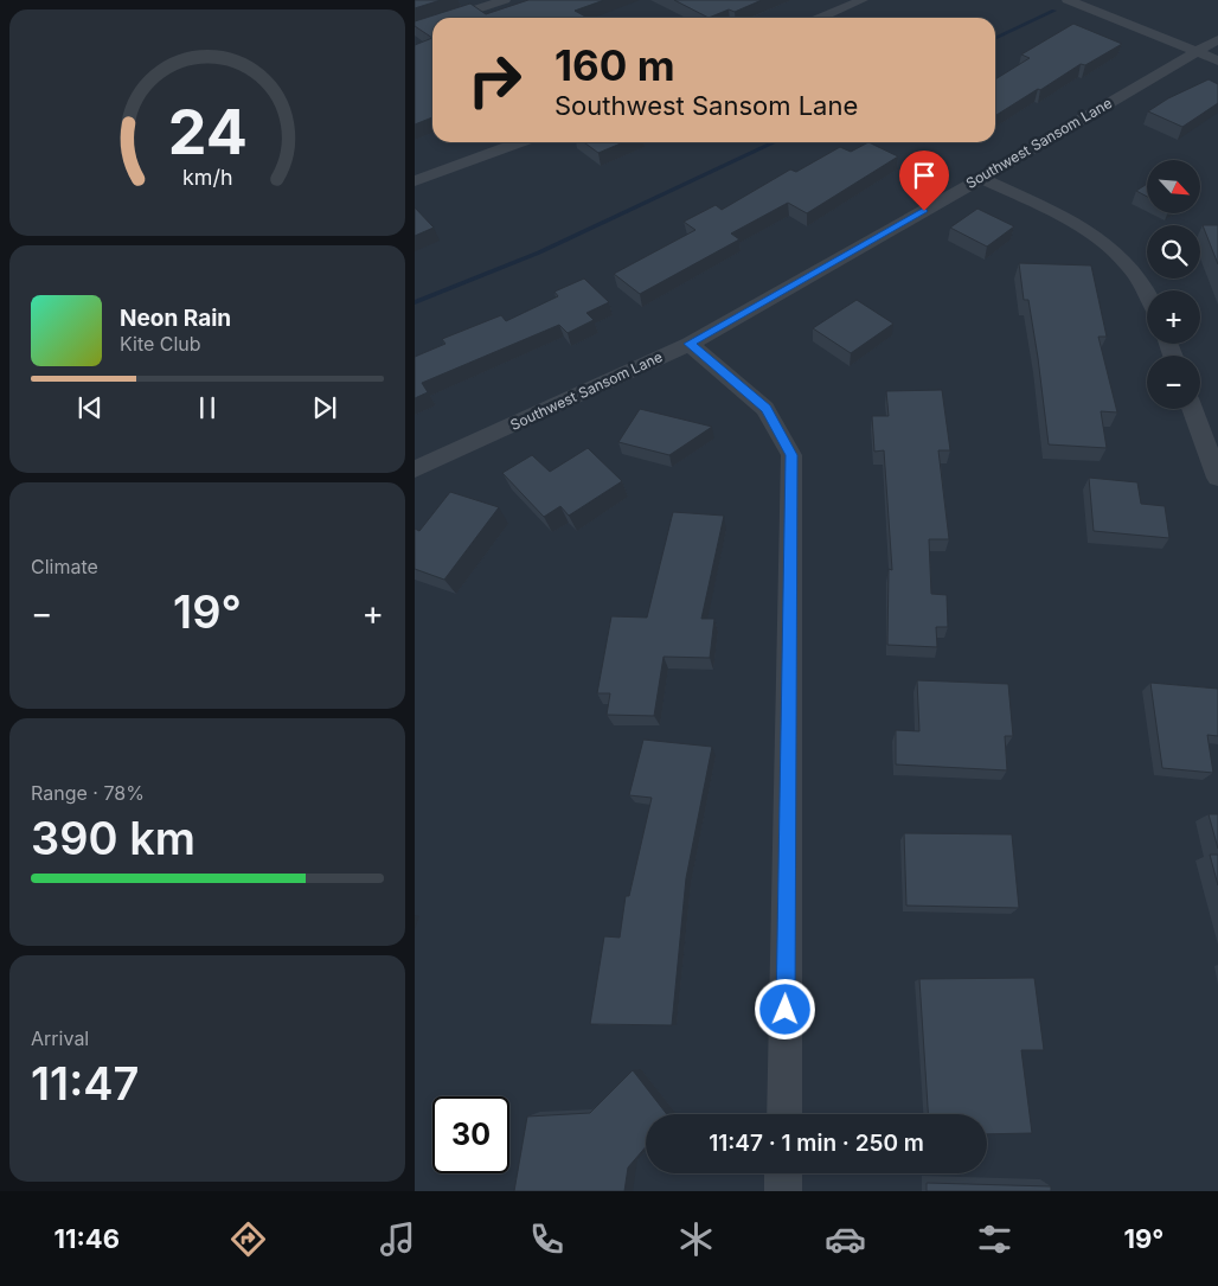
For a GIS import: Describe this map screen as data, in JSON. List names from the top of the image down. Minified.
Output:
{"streets":{"street":["Southwest Sansom Lane"]},"north":"bottom right","page":{"turn":["160 m","Southwest Sansom Lane"],"map_buttons":["+","−"],"song":["Neon Rain","Kite Club"],"tile":["Climate",["Range · 78%","390 km"],["Arrival","11:47"]],"heat":["−","19°","+"],"limit":"30","trip":"11:47 · 1 min · 250 m","tabs":["11:46","19°"],"gauge":["24","km/h"]}}
